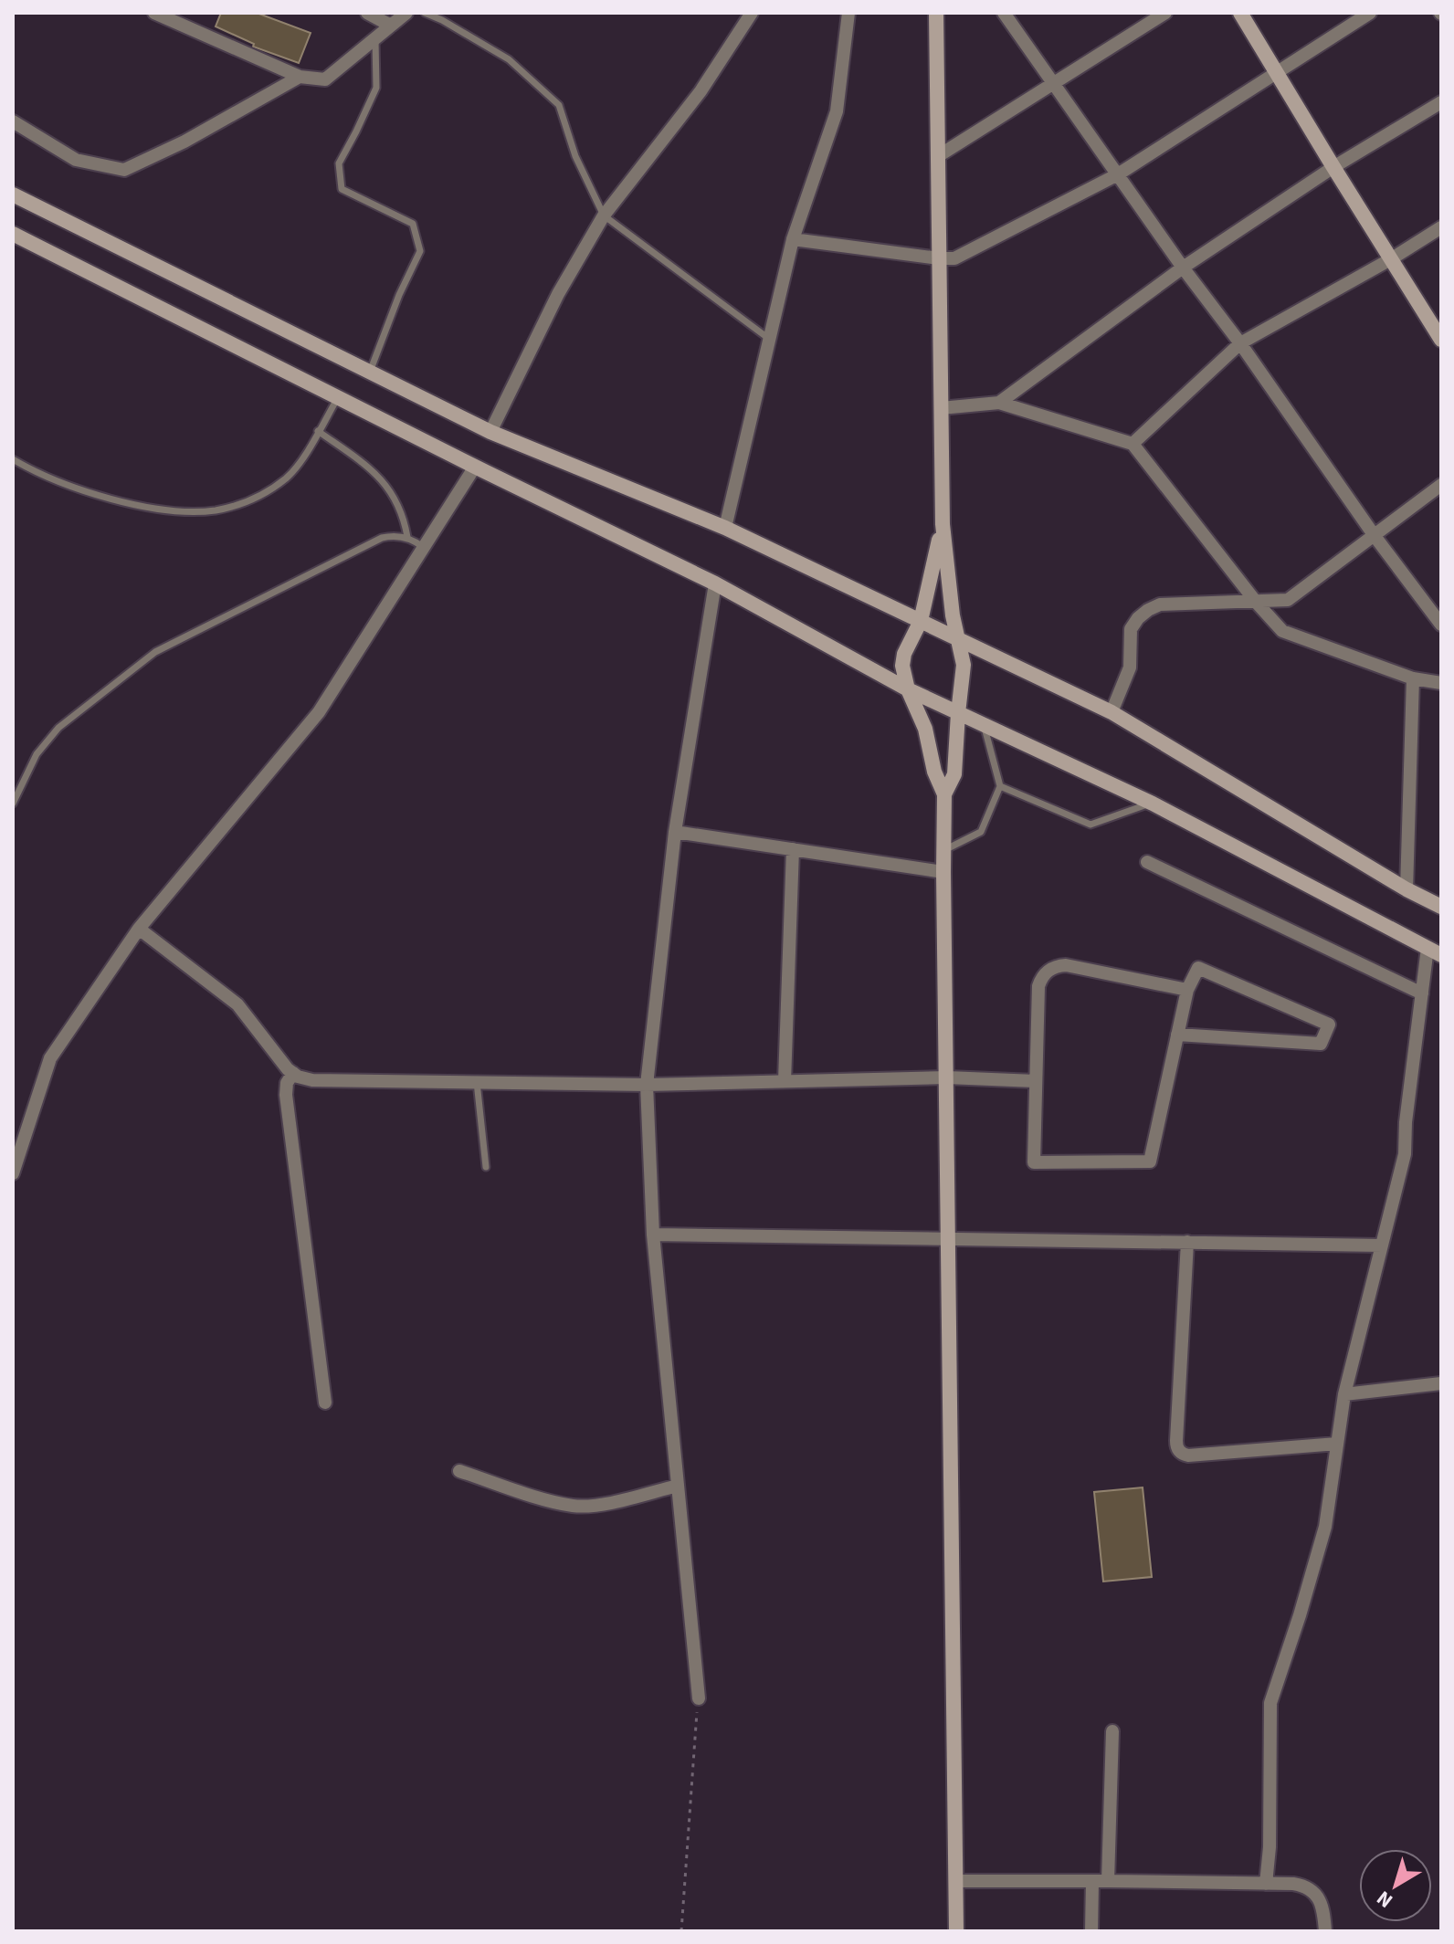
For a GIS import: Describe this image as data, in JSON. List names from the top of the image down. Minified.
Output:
{"north":"bottom left"}
